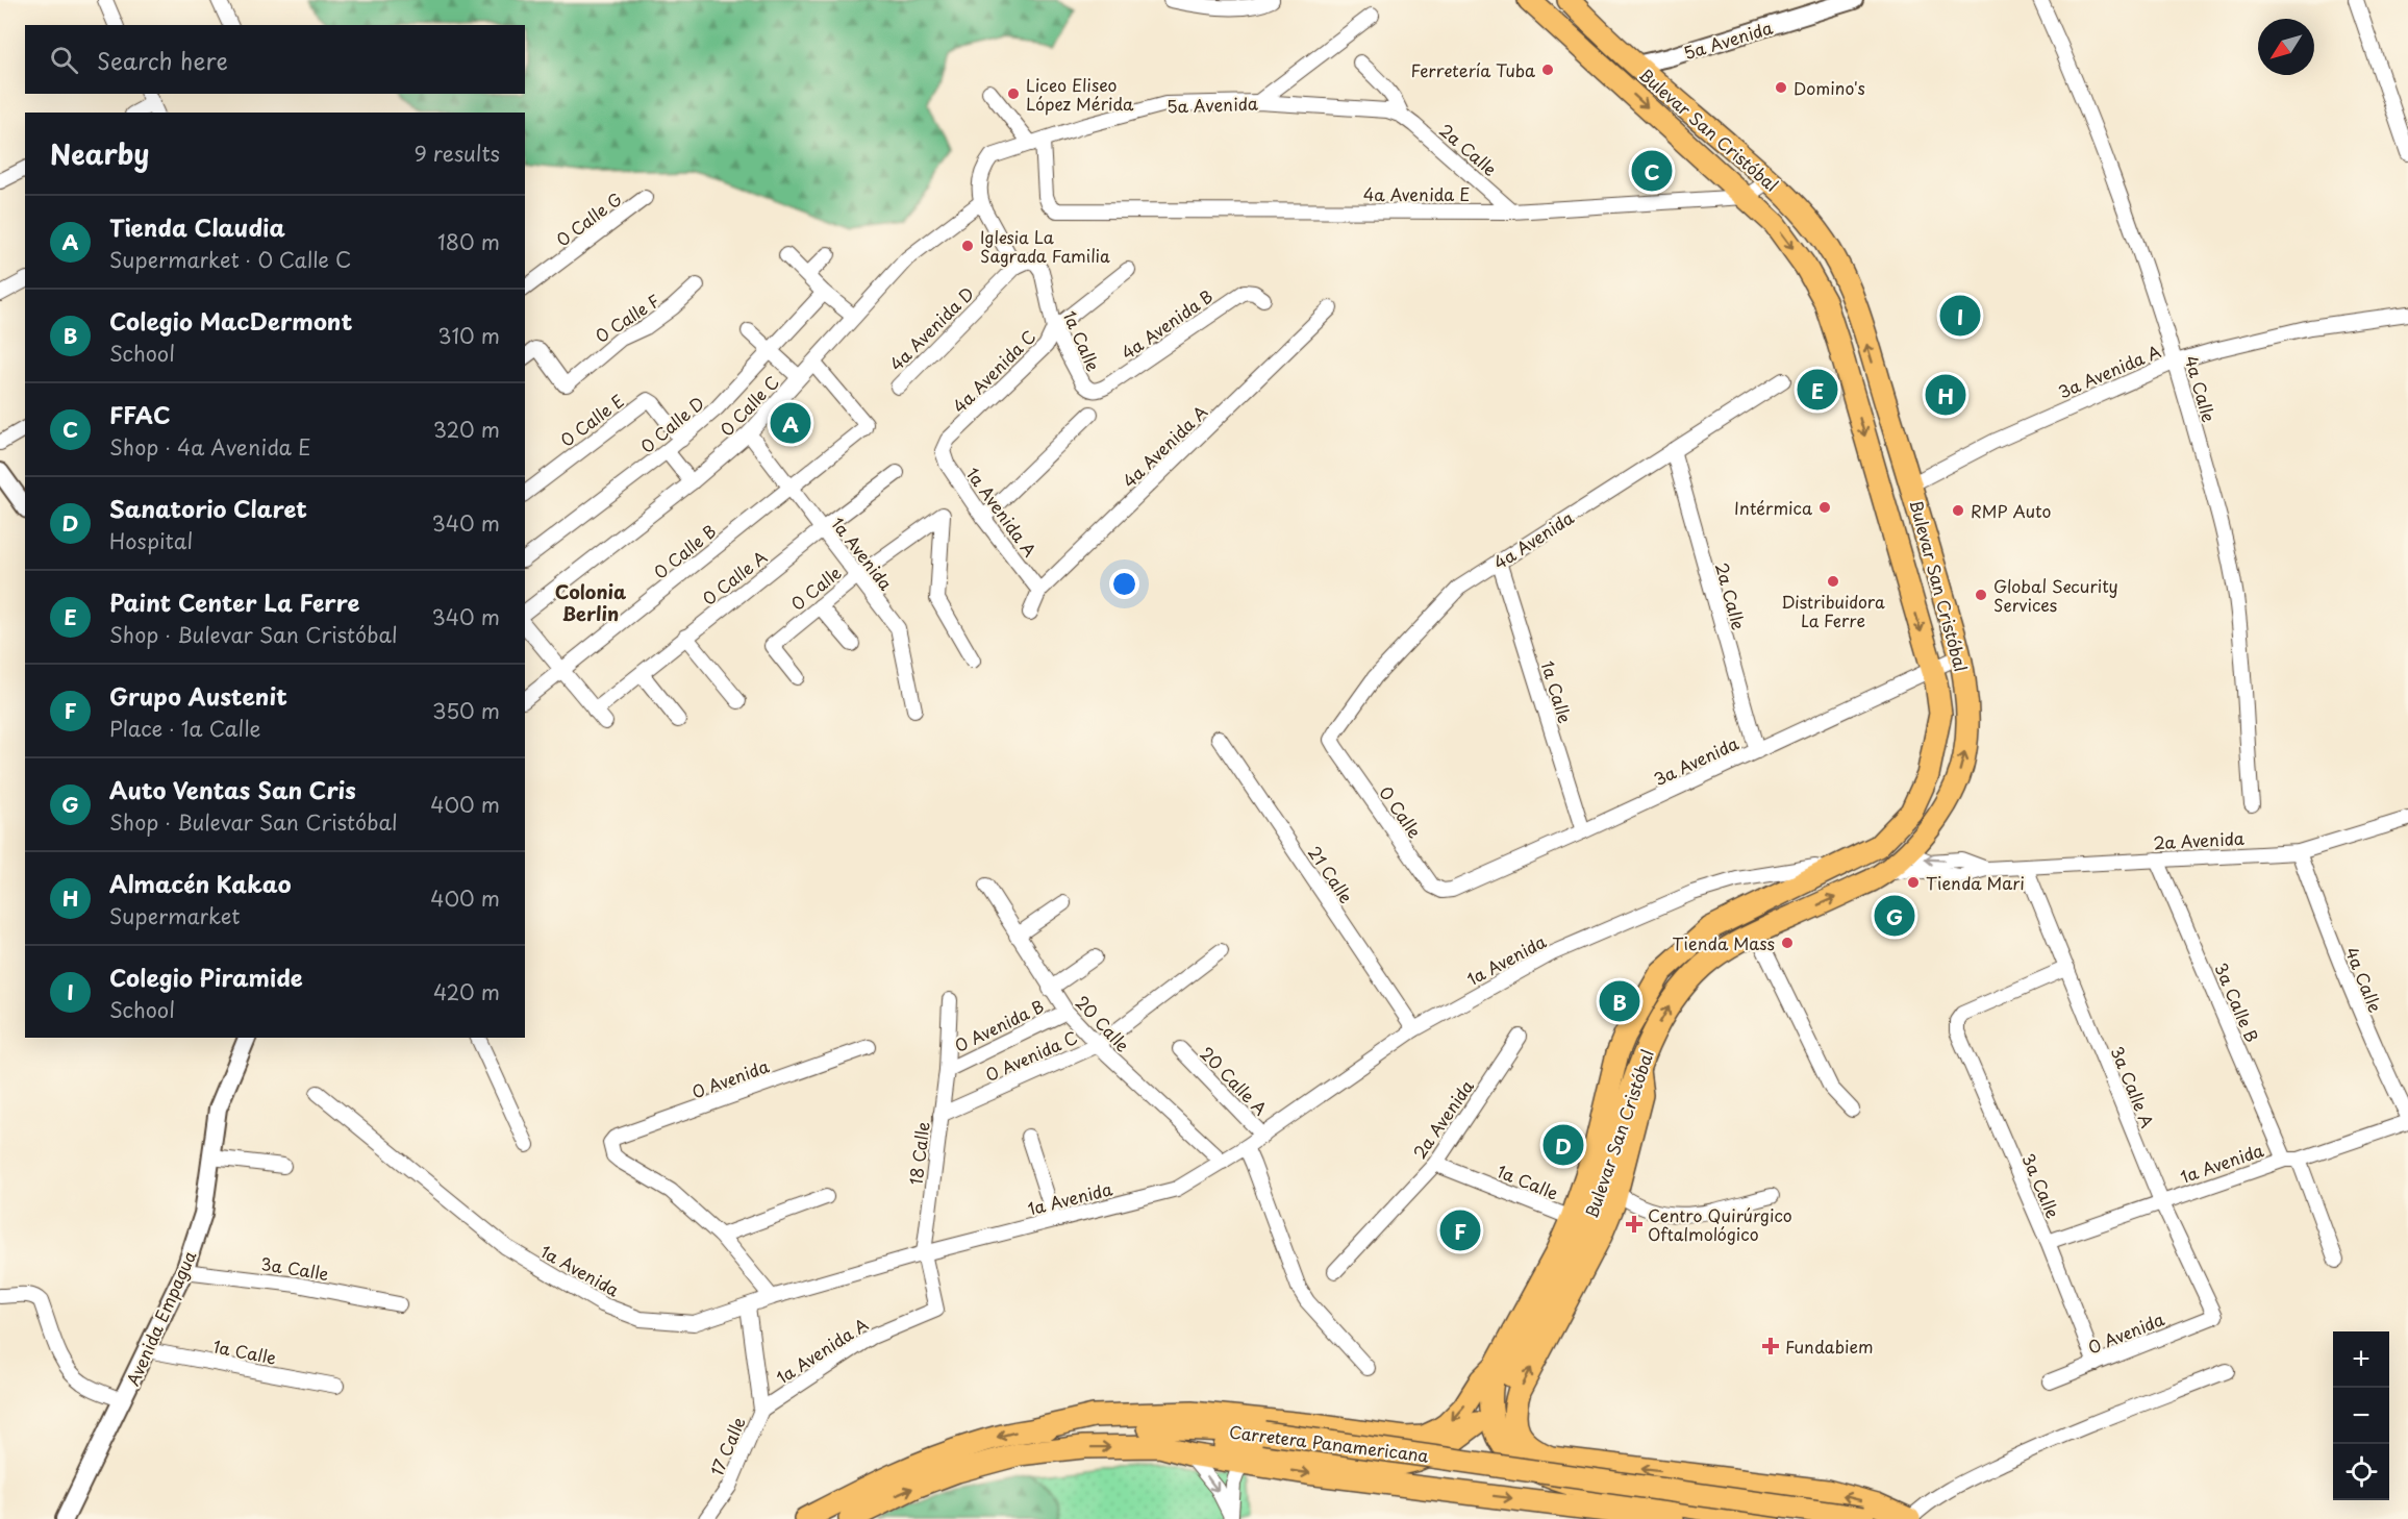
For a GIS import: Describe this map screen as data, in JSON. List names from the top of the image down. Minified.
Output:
{"streets":{"main road":["Bulevar San Cristóbal","Carretera Panamericana"],"street":["5a Avenida","2a Calle","4a Avenida E","0 Calle G","0 Calle F","4a Avenida B","4a Avenida D","1a Calle","4a Avenida C","3a Avenida A","4a Calle","0 Calle C","0 Calle E","0 Calle D","4a Avenida A","1a Avenida A","4a Avenida","0 Calle B","1a Avenida","0 Calle A","0 Calle","3a Avenida","2a Avenida","21 Calle","3a Calle B","20 Calle","0 Avenida B","0 Avenida C","0 Avenida","20 Calle A","3a Calle A","18 Calle","3a Calle","Avenida Empagua","17 Calle"]},"crossings":[["5a Avenida","Bulevar San Cristóbal"],["5a Avenida","2a Calle"],["5a Avenida","4a Avenida E"],["5a Avenida","0 Calle C"],["Bulevar San Cristóbal","4a Avenida E"],["Bulevar San Cristóbal","1a Calle"],["Bulevar San Cristóbal","3a Avenida A"],["Bulevar San Cristóbal","1a Avenida"],["Bulevar San Cristóbal","3a Avenida"],["Bulevar San Cristóbal","2a Avenida"],["2a Calle","4a Avenida E"],["2a Calle","4a Avenida"],["2a Calle","3a Avenida"],["4a Avenida B","1a Calle"],["4a Avenida D","1a Calle"],["1a Calle","4a Avenida C"],["1a Calle","4a Avenida"],["1a Calle","3a Avenida"],["1a Calle","2a Avenida"],["1a Calle","Avenida Empagua"],["4a Avenida C","1a Avenida A"],["3a Avenida A","4a Calle"],["4a Calle","2a Avenida"],["0 Calle C","0 Calle B"],["0 Calle C","1a Avenida"],["0 Calle E","0 Calle D"],["4a Avenida A","1a Avenida A"],["1a Avenida A","18 Calle"],["1a Avenida A","17 Calle"],["4a Avenida","0 Calle"],["0 Calle B","1a Avenida"],["1a Avenida","0 Calle A"],["1a Avenida","0 Calle"],["1a Avenida","21 Calle"],["1a Avenida","3a Calle B"],["1a Avenida","20 Calle"],["1a Avenida","20 Calle A"],["1a Avenida","3a Calle A"],["1a Avenida","18 Calle"],["1a Avenida","3a Calle"],["1a Avenida","17 Calle"],["0 Calle","3a Avenida"],["2a Avenida","3a Calle B"],["2a Avenida","3a Calle A"],["20 Calle","0 Avenida B"],["20 Calle","0 Avenida C"],["0 Avenida B","18 Calle"],["0 Avenida C","18 Calle"],["0 Avenida","3a Calle A"],["0 Avenida","3a Calle"],["3a Calle A","3a Calle"],["3a Calle","Avenida Empagua"]],"districts":["Colonia Berlin"],"places":{"other":["Ferretería Tuba","Domino's","Liceo Eliseo López Mérida","Iglesia La Sagrada Familia","Intérmica","RMP Auto","Distribuidora La Ferre","Global Security Services","Tienda Mari","Tienda Mass"],"health":["Centro Quirúrgico Oftalmológico","Fundabiem"]},"north":"bottom left","page":{"search":"Search here","heading":["Nearby","9 results"],"pins":["C","I","E","H","A","G","B","D","F"],"list":[{"mark":"A","name":"Tienda Claudia","note":"Supermarket · 0 Calle C","value":"180 m"},{"mark":"B","name":"Colegio MacDermont","note":"School","value":"310 m"},{"mark":"C","name":"FFAC","note":"Shop · 4a Avenida E","value":"320 m"},{"mark":"D","name":"Sanatorio Claret","note":"Hospital","value":"340 m"},{"mark":"E","name":"Paint Center La Ferre","note":"Shop · Bulevar San Cristóbal","value":"340 m"},{"mark":"F","name":"Grupo Austenit","note":"Place · 1a Calle","value":"350 m"},{"mark":"G","name":"Auto Ventas San Cris","note":"Shop · Bulevar San Cristóbal","value":"400 m"},{"mark":"H","name":"Almacén Kakao","note":"Supermarket","value":"400 m"},{"mark":"I","name":"Colegio Piramide","note":"School","value":"420 m"}],"map_buttons":["+","−"]}}
